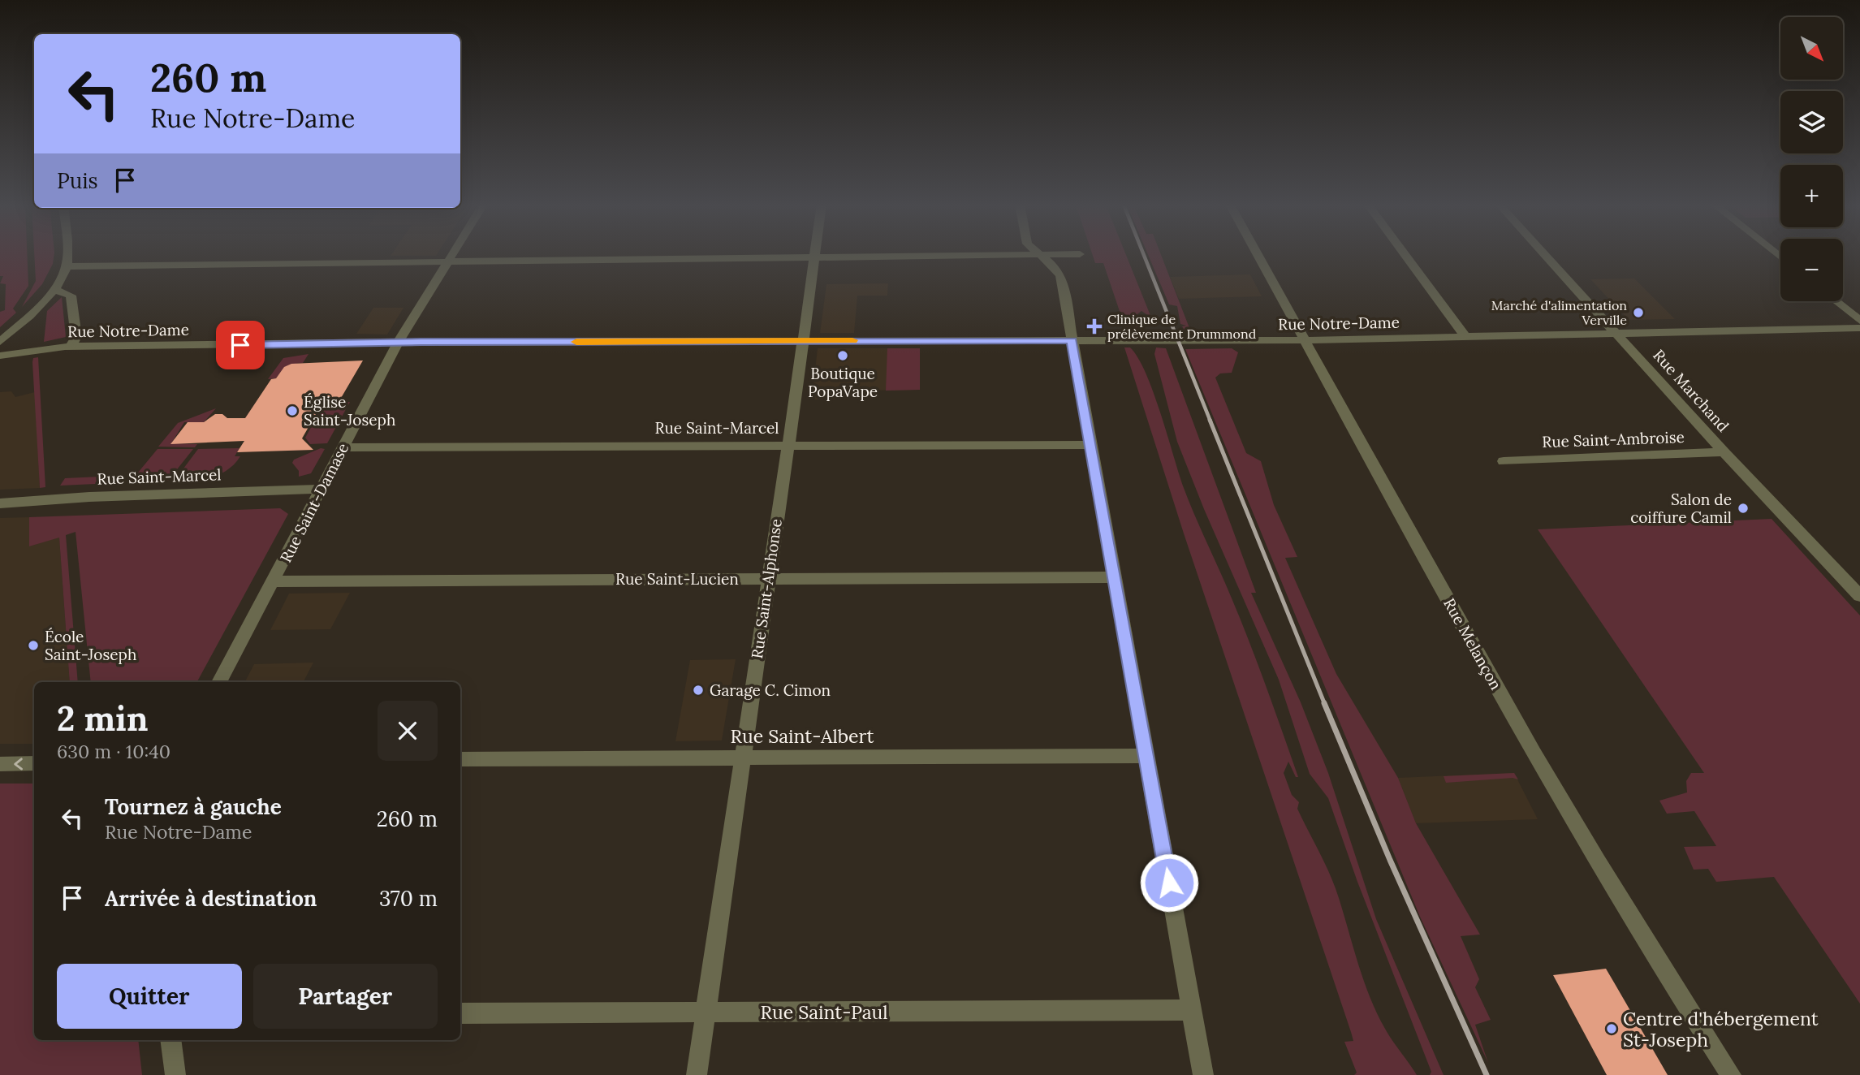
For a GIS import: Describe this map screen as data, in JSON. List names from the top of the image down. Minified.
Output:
{"streets":{"street":["Rue Notre-Dame","Rue Marchand","Rue Saint-Marcel","Rue Saint-Ambroise","Rue Saint-Damase","Rue Saint-Lucien","Rue Saint-Alphonse","Rue Melançon","Rue Saint-Albert","Rue Saint-Paul"]},"crossings":[["Rue Notre-Dame","Rue Marchand"],["Rue Notre-Dame","Rue Saint-Damase"],["Rue Notre-Dame","Rue Saint-Alphonse"],["Rue Notre-Dame","Rue Melançon"],["Rue Marchand","Rue Saint-Ambroise"],["Rue Saint-Marcel","Rue Saint-Damase"],["Rue Saint-Marcel","Rue Saint-Alphonse"],["Rue Saint-Damase","Rue Saint-Lucien"],["Rue Saint-Lucien","Rue Saint-Alphonse"],["Rue Saint-Alphonse","Rue Saint-Albert"],["Rue Saint-Alphonse","Rue Saint-Paul"]],"places":{"other":["Marché d'alimentation Verville","Boutique PopaVape","Église Saint-Joseph","Salon de coiffure Camil","École Saint-Joseph","Garage C. Cimon","Centre d'hébergement St-Joseph"],"health":["Clinique de prélèvement Drummond"]},"north":"bottom right","page":{"map_buttons":["+","−"],"turn":["260 m","Rue Notre-Dame"],"then":"Puis","heading":["2 min","630 m · 10:40"],"list":[{"name":"Tournez à gauche","note":"Rue Notre-Dame","value":"260 m"},{"name":"Arrivée à destination","value":"370 m"}],"buttons":["Quitter","Partager"]}}
